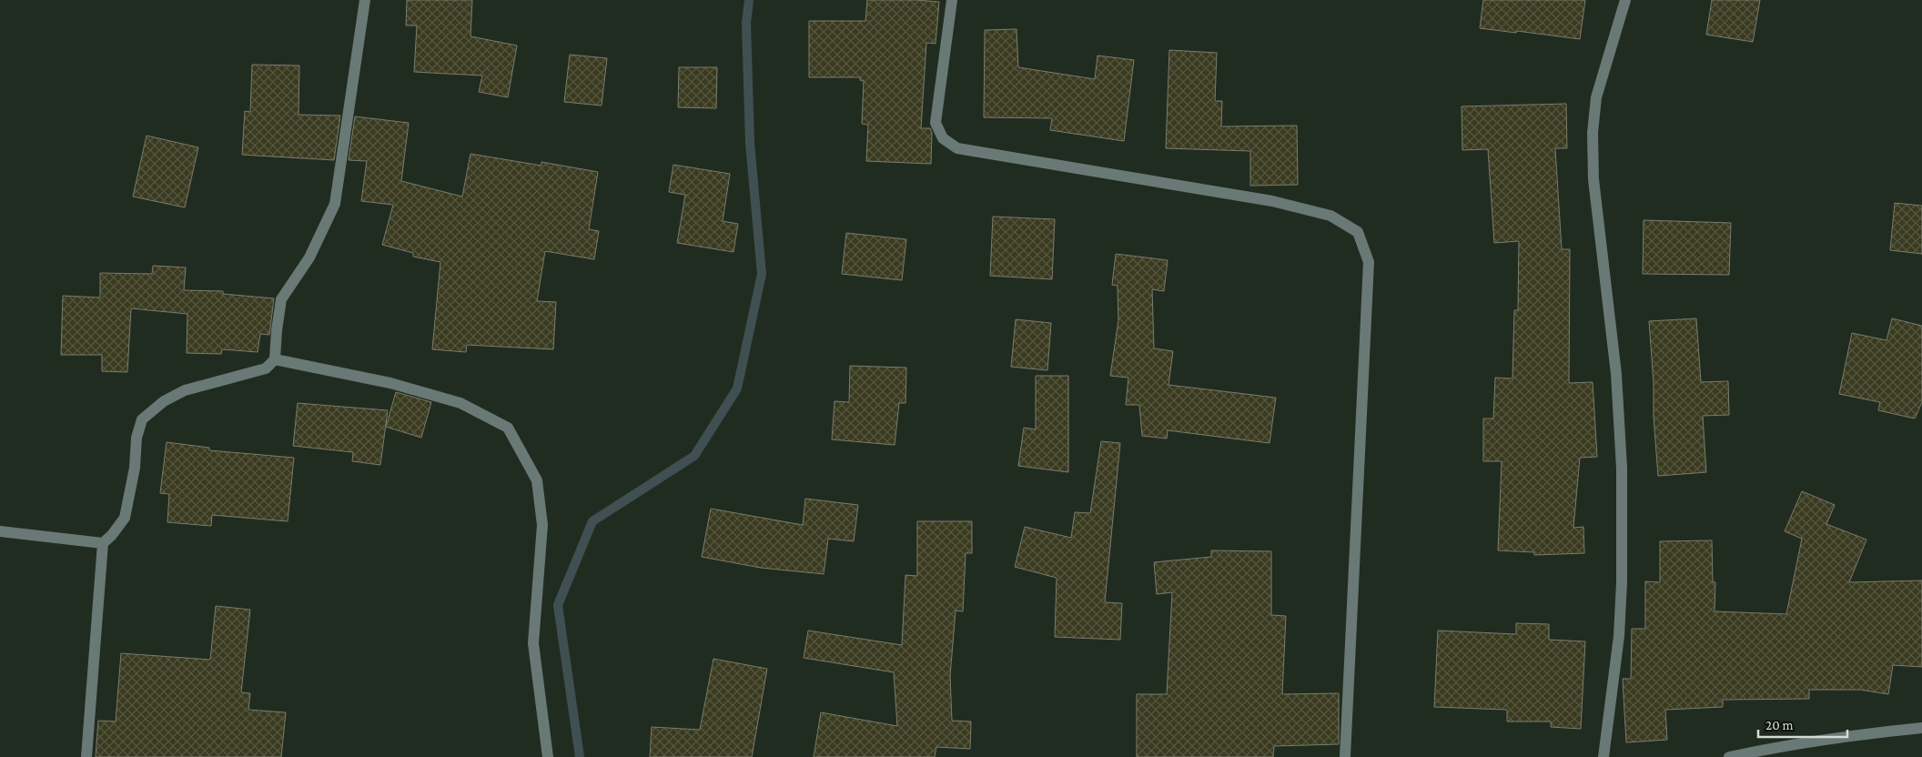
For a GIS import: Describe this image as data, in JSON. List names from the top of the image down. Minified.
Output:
{"scale_bar":"20 m"}
